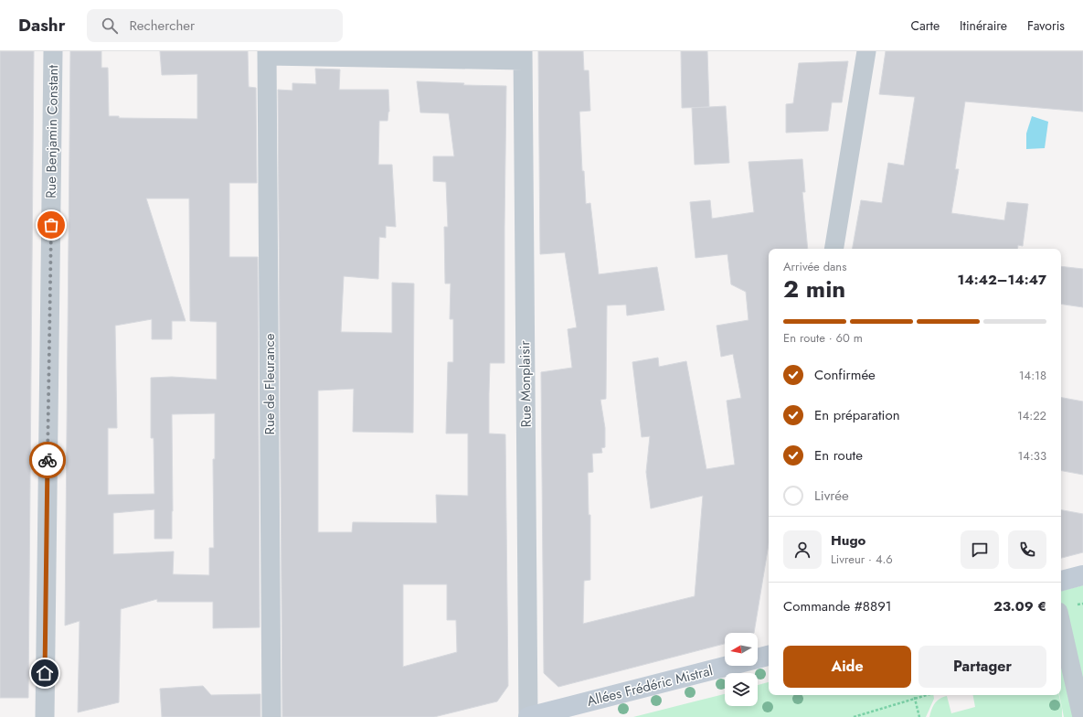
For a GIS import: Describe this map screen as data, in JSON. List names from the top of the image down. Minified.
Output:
{"streets":{"main road":["Allées Frédéric Mistral"],"street":["Rue Benjamin Constant","Rue de Fleurance","Rue Monplaisir"]},"crossings":[["Rue Monplaisir","Allées Frédéric Mistral"]],"north":"left","page":{"header":"Dashr","search":"Rechercher","nav":["Carte","Itinéraire","Favoris"],"heading":["2 min","Arrivée dans","14:42–14:47"],"panel":["Hugo","Livreur · 4.6","Commande #8891","23.09 €"],"bar":"En route · 60 m","list":[["Confirmée","14:18"],["En préparation","14:22"],["En route","14:33"],"Livrée"],"buttons":["Aide","Partager"]}}
